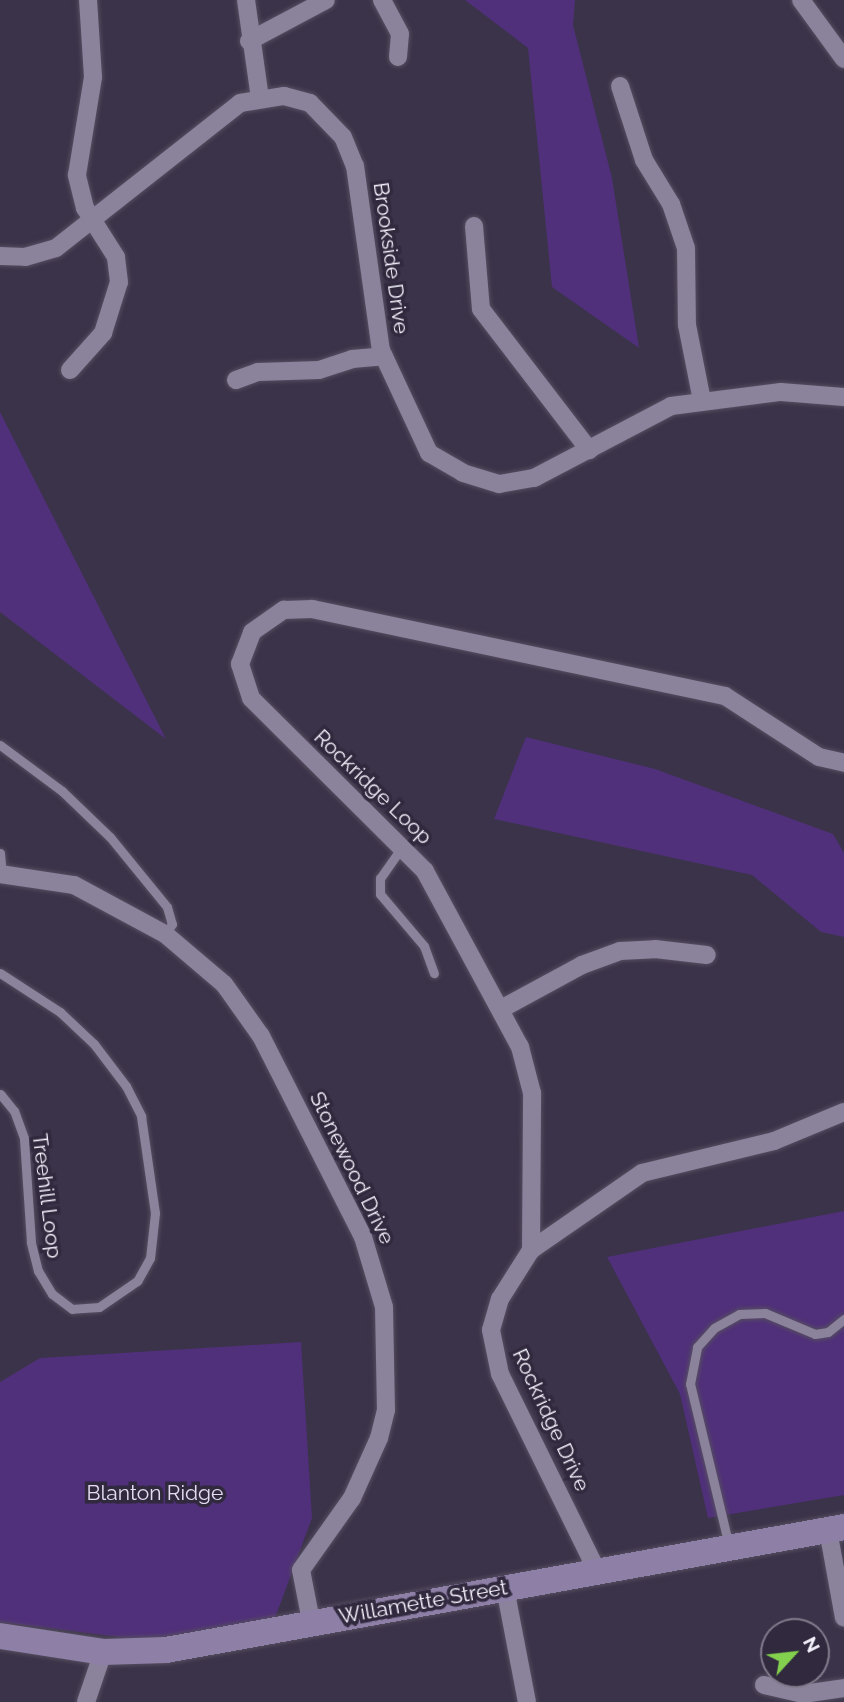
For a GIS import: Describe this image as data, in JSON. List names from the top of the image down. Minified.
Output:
{"streets":{"main road":["Willamette Street"],"street":["Brookside Drive","Rockridge Loop","Stonewood Drive","Rockridge Drive"],"lane":["Treehill Loop"]},"crossings":[["Rockridge Loop","Rockridge Drive"],["Stonewood Drive","Willamette Street"],["Rockridge Drive","Willamette Street"]],"parks":["Blanton Ridge"],"north":"top right"}
